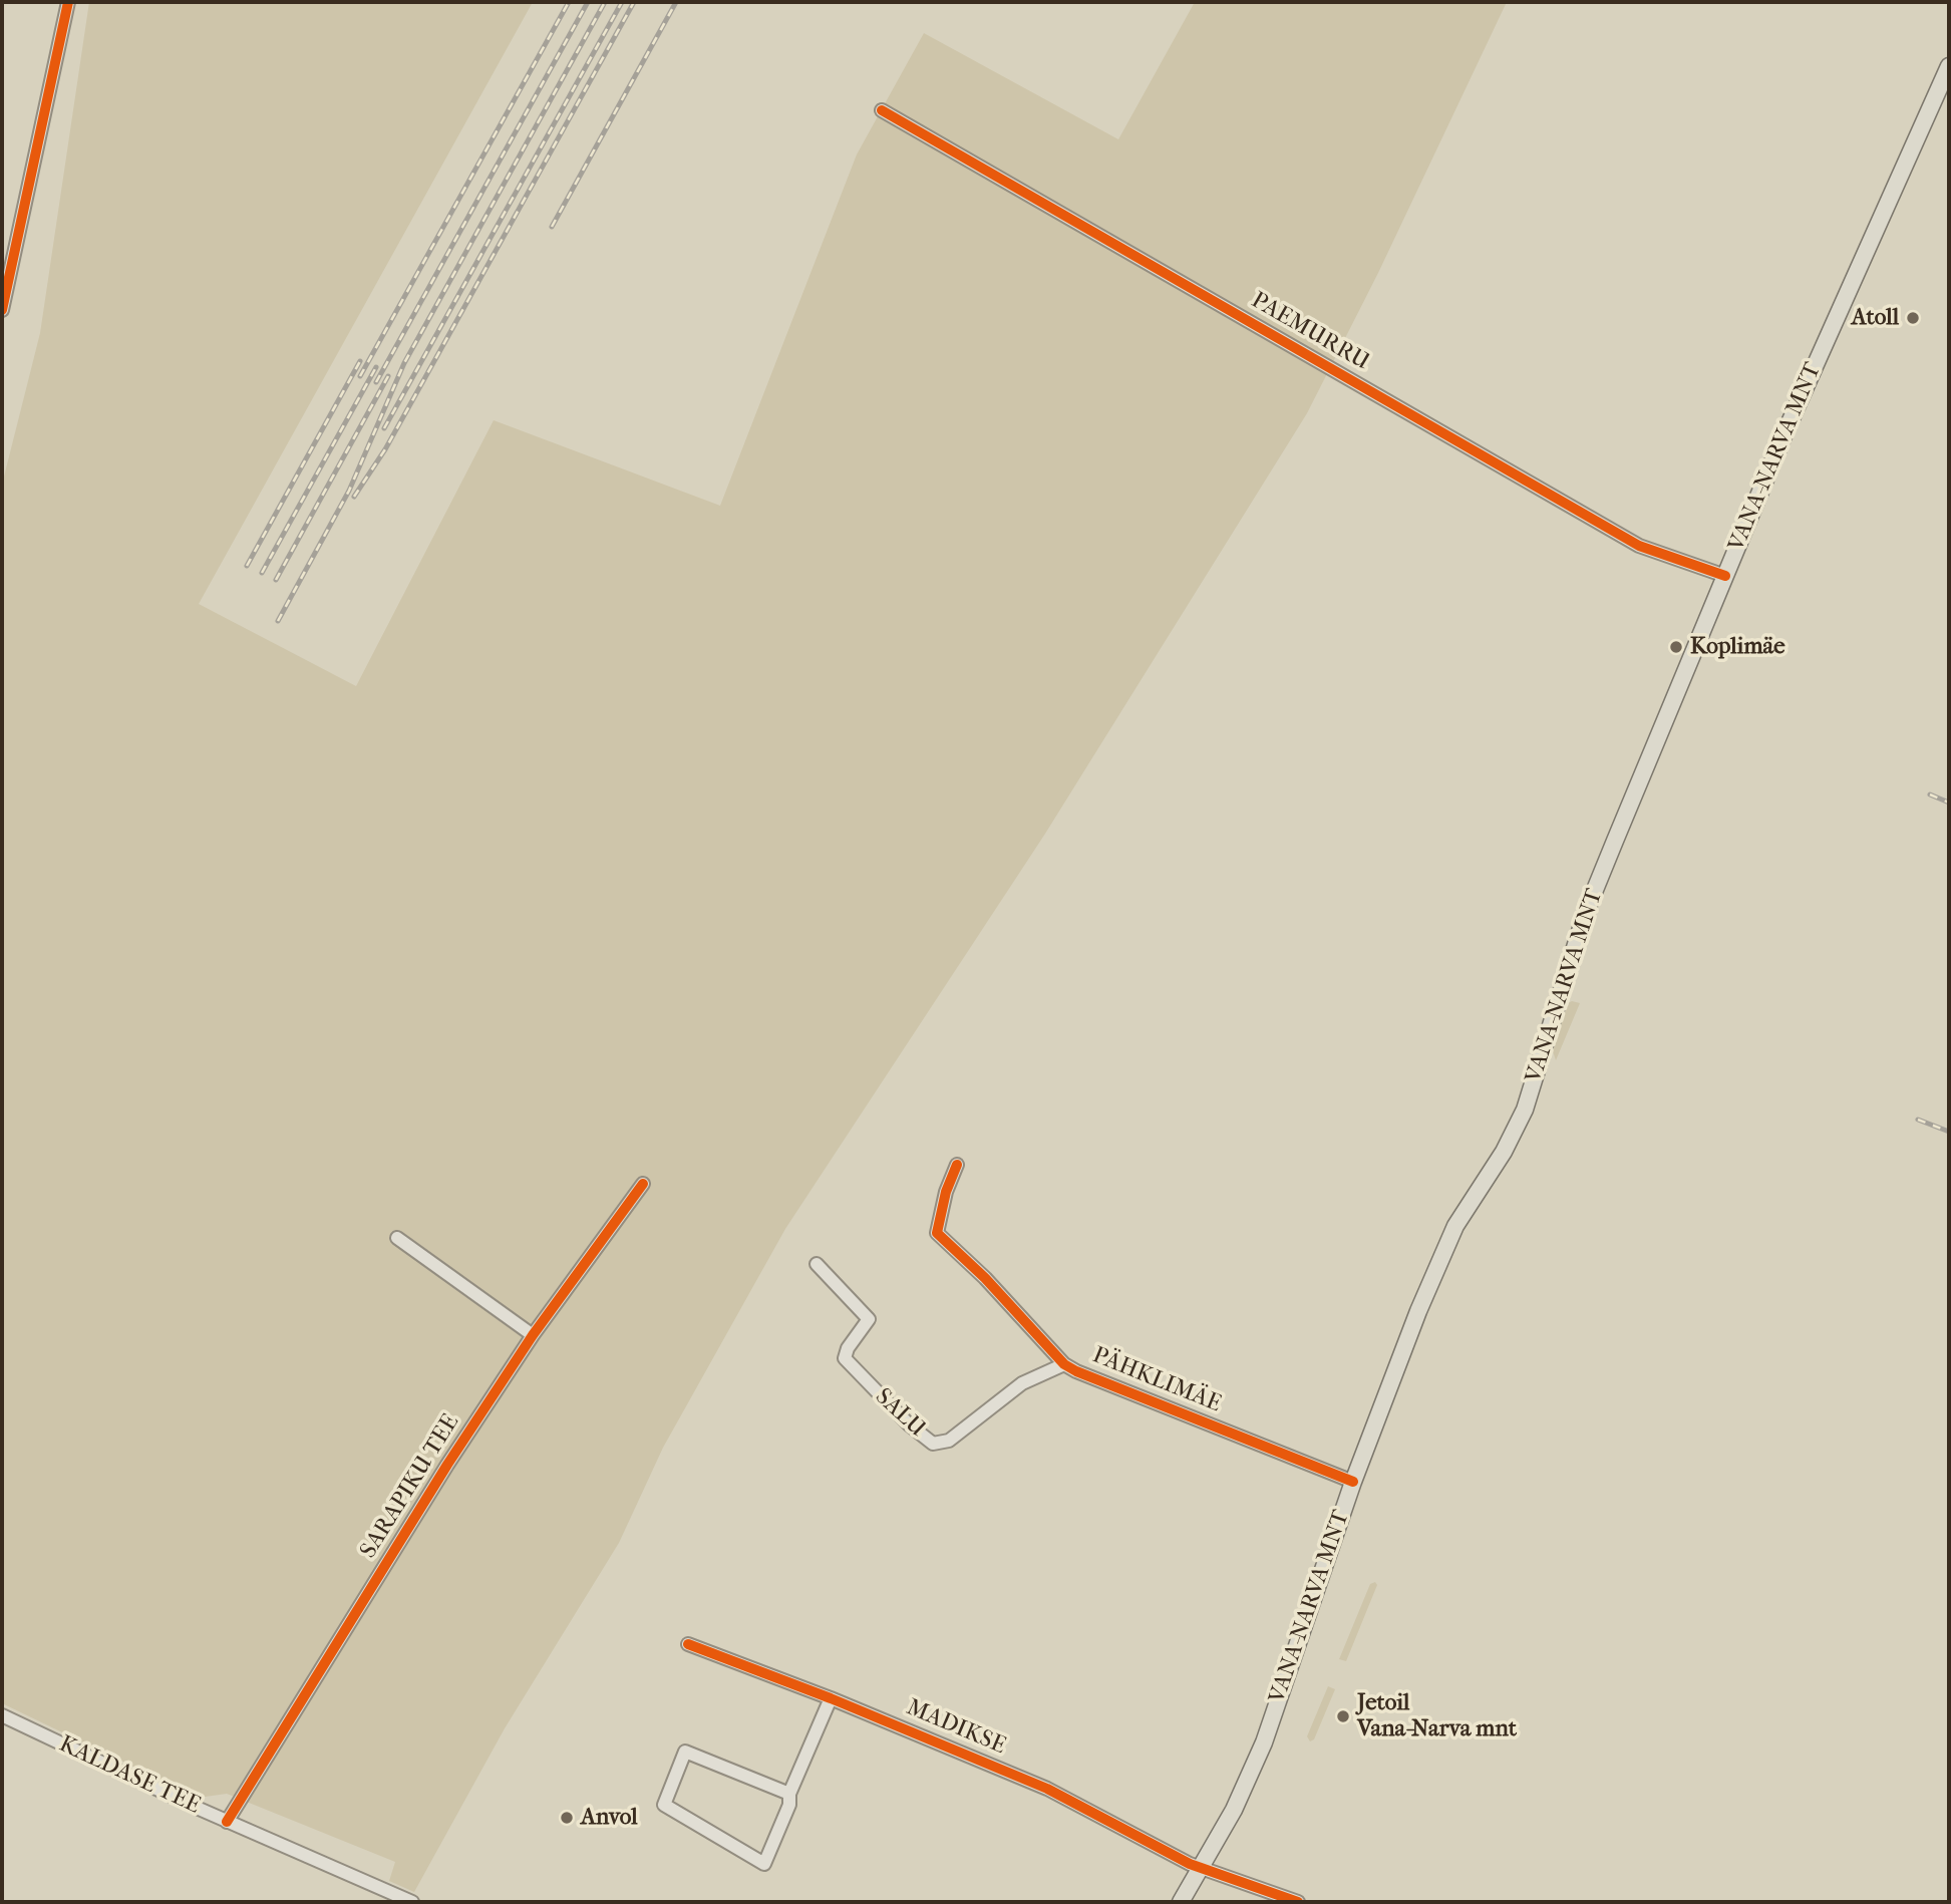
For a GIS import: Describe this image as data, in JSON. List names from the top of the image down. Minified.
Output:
{"streets":{"main road":["VANA-NARVA MNT"],"street":["PAEMURRU","PÄHKLIMÄE","SALU","SARAPIKU TEE","MADIKSE","KALDASE TEE"]},"crossings":[["PAEMURRU","VANA-NARVA MNT"],["VANA-NARVA MNT","PÄHKLIMÄE"],["VANA-NARVA MNT","MADIKSE"],["PÄHKLIMÄE","SALU"],["SARAPIKU TEE","KALDASE TEE"]],"places":["Atoll","Koplimäe","Jetoil Vana-Narva mnt","Anvol"]}
